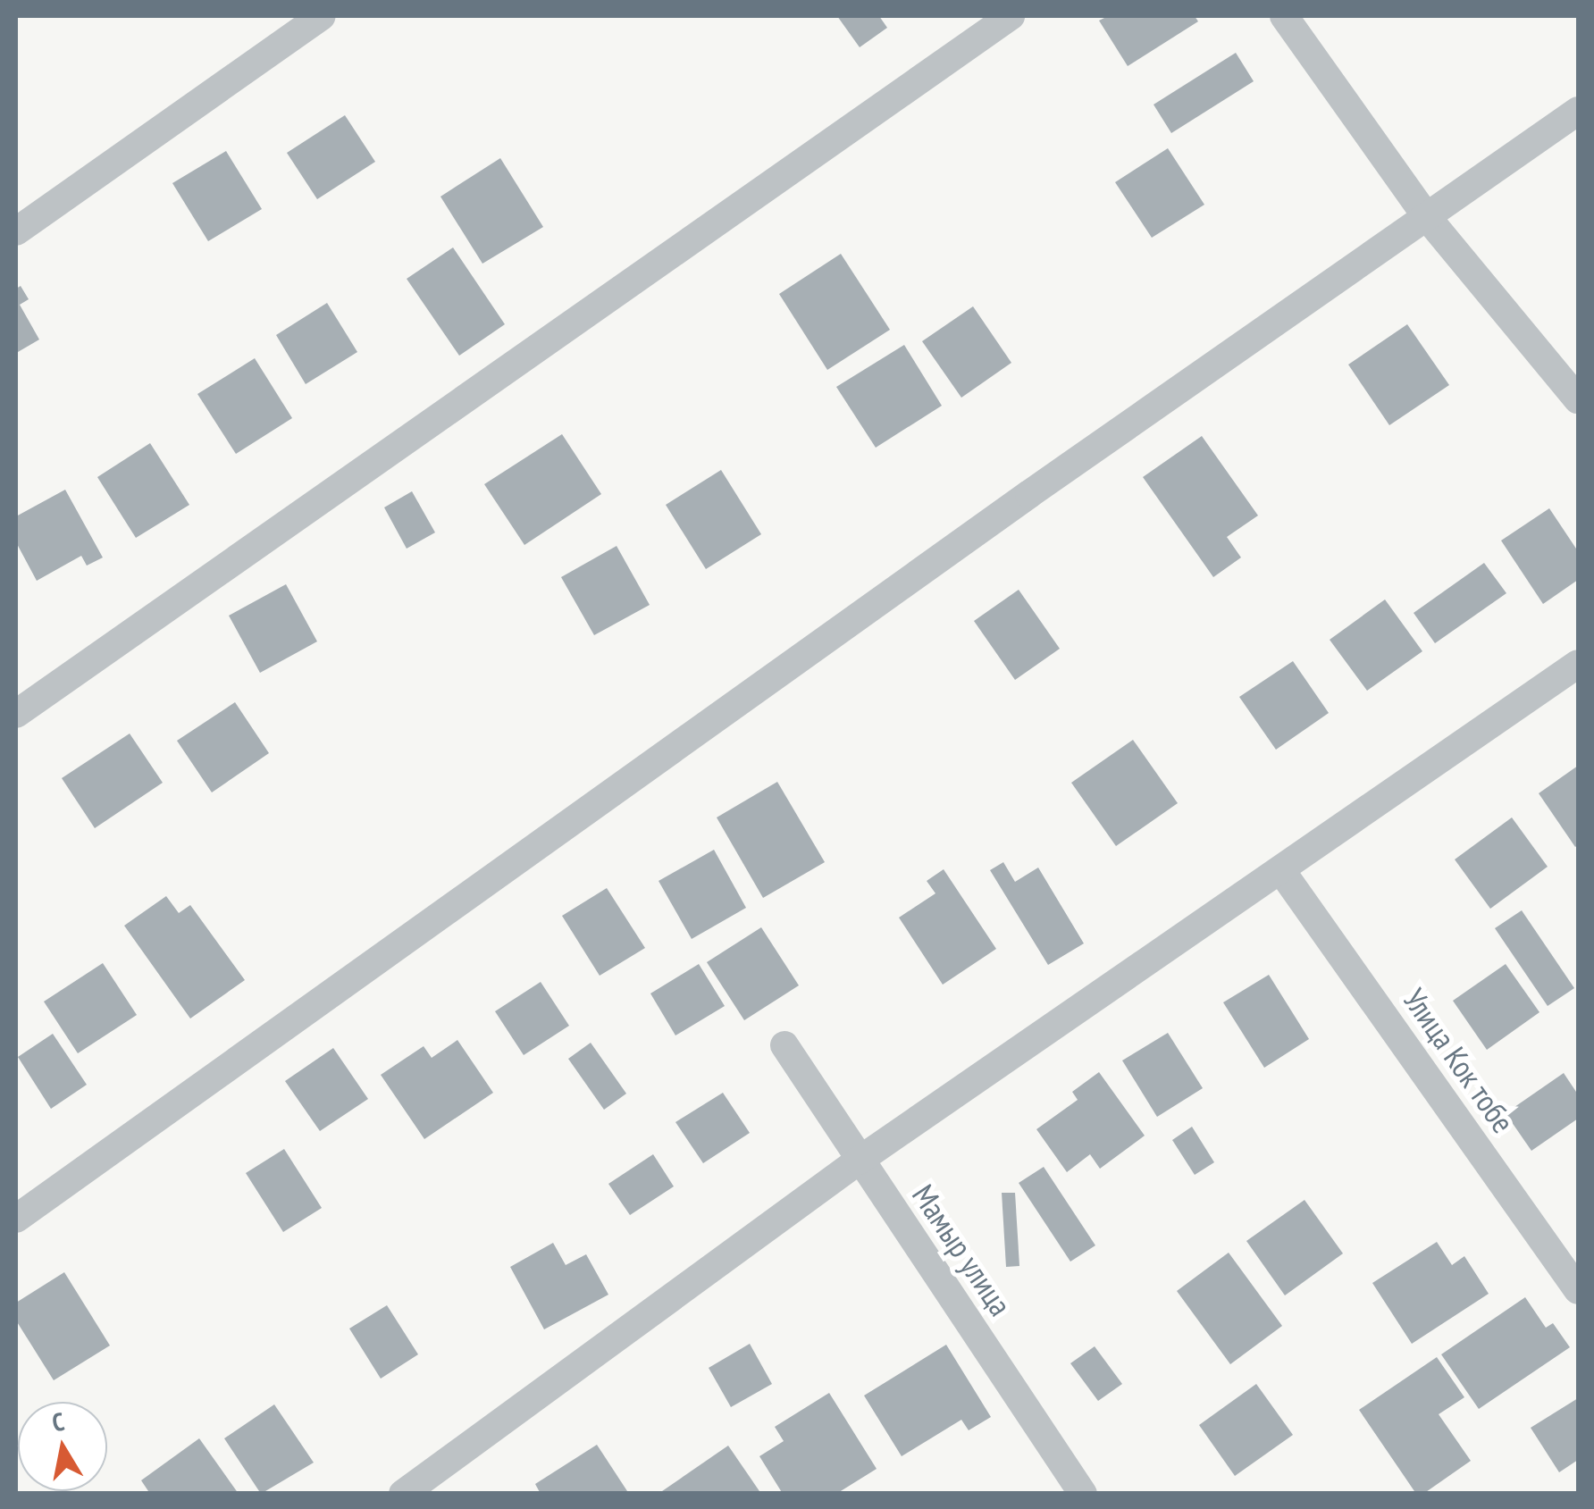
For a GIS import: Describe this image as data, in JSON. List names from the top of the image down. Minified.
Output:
{"streets":{"street":["Улица Кок тобе","Мамыр улица"]},"north":"top"}
